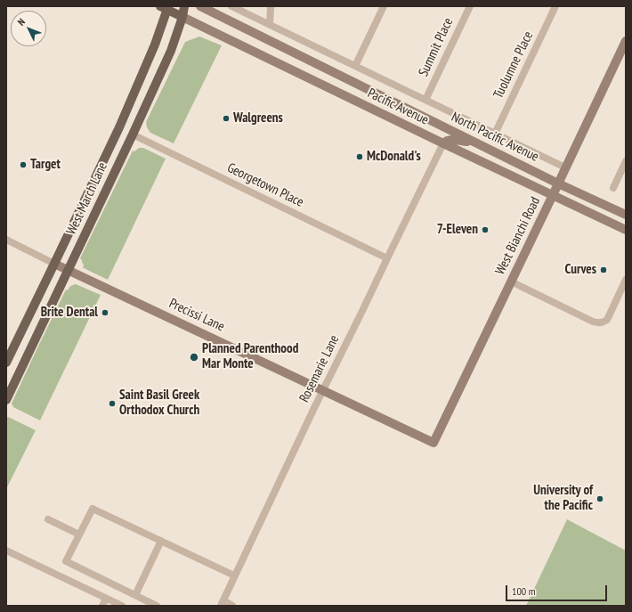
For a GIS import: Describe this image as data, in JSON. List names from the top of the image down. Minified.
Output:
{"streets":{"main road":["Pacific Avenue","North Pacific Avenue","West March Lane","West Bianchi Road","Precissi Lane"],"street":["Summit Place","Tuolumne Place","Georgetown Place","Rosemarie Lane"]},"crossings":[["Summit Place","Pacific Avenue"],["Tuolumne Place","Pacific Avenue"],["Pacific Avenue","West March Lane"],["Pacific Avenue","West Bianchi Road"],["Pacific Avenue","Rosemarie Lane"],["North Pacific Avenue","West Bianchi Road"],["Georgetown Place","West March Lane"],["Georgetown Place","Rosemarie Lane"],["West March Lane","Precissi Lane"],["West Bianchi Road","Precissi Lane"],["Precissi Lane","Rosemarie Lane"]],"places":["Walgreens","McDonald's","Target","7-Eleven","Curves","Brite Dental","Planned Parenthood Mar Monte","Saint Basil Greek Orthodox Church","University of the Pacific"],"scale_bar":"100 m","north":"top left"}
